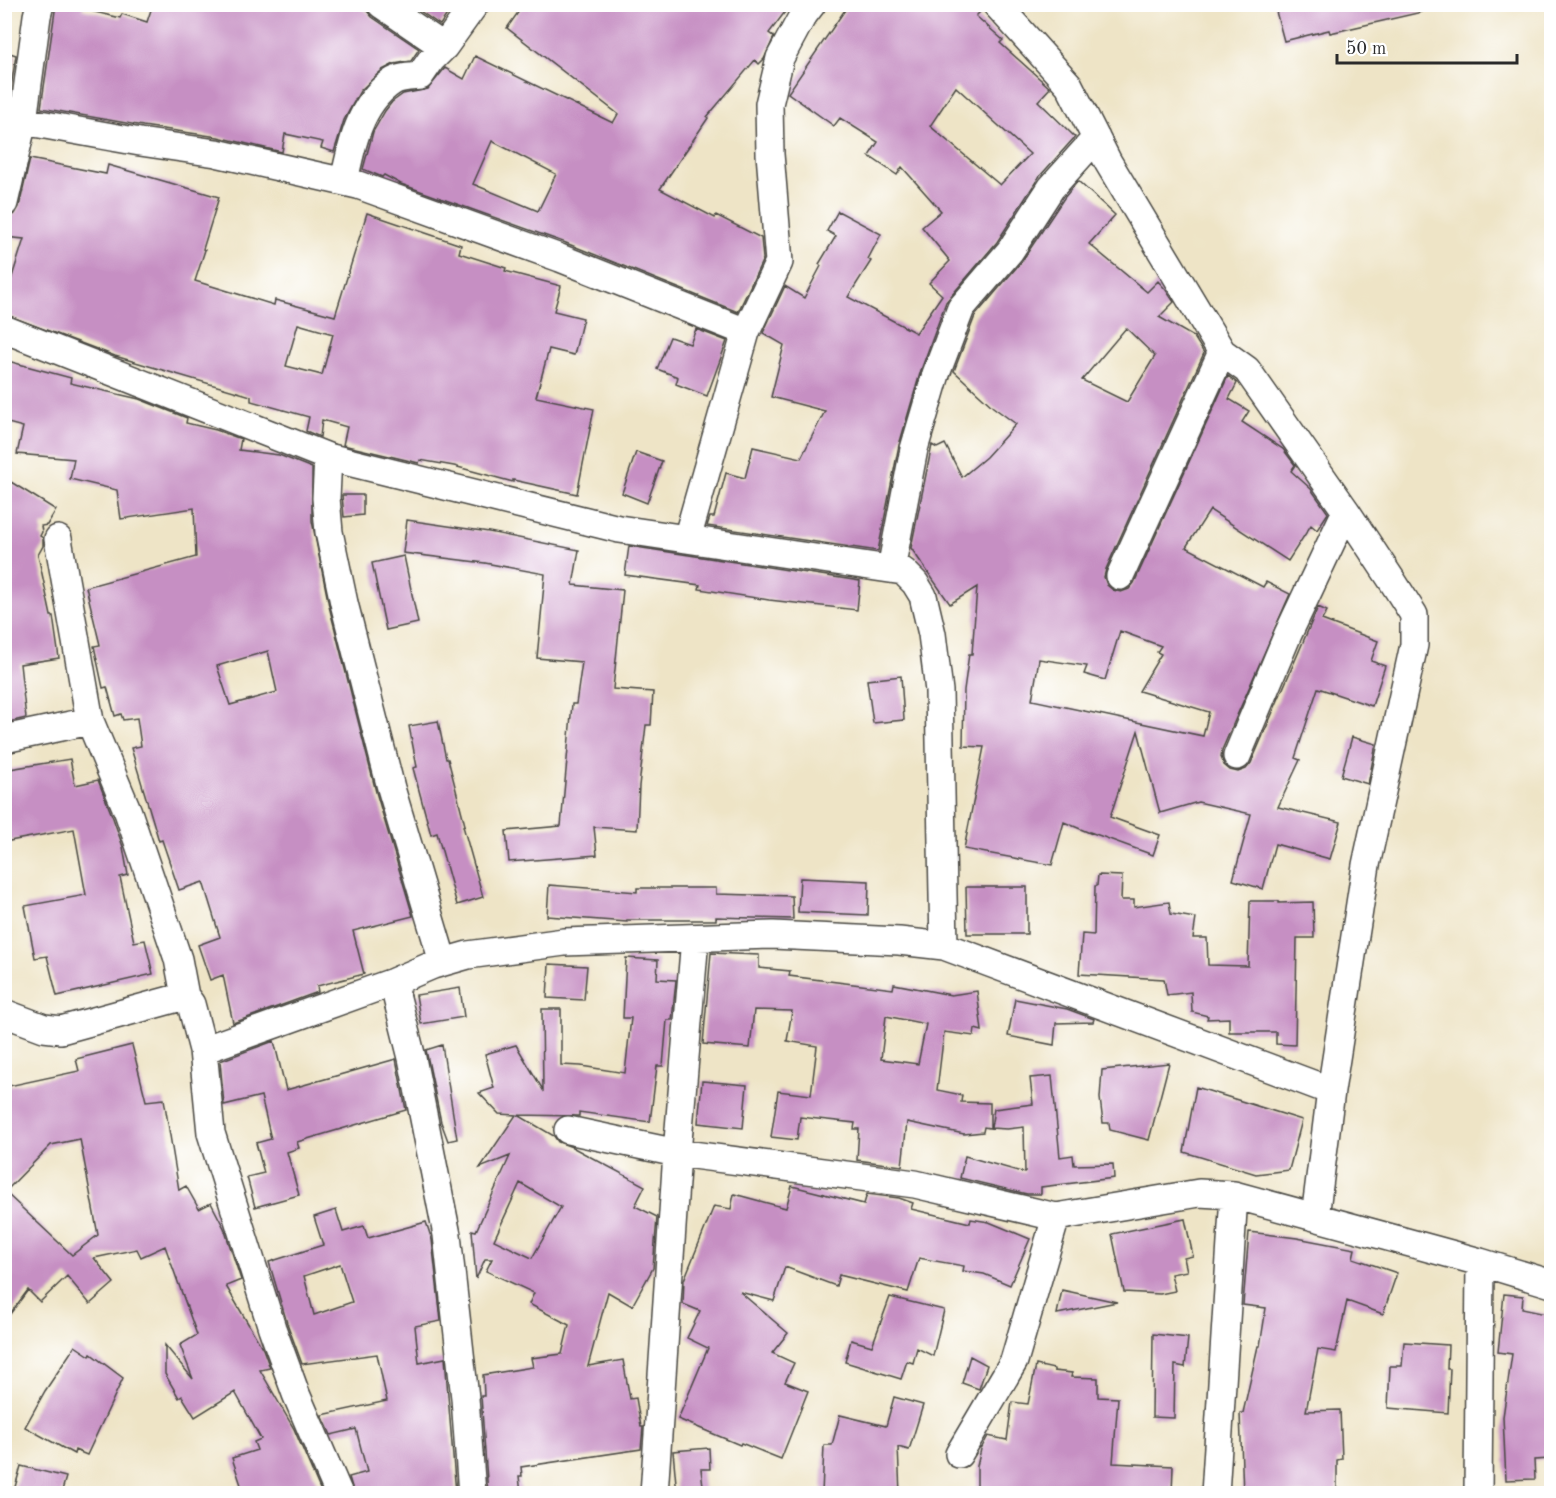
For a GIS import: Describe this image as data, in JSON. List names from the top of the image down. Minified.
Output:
{"scale_bar":"50 m"}
